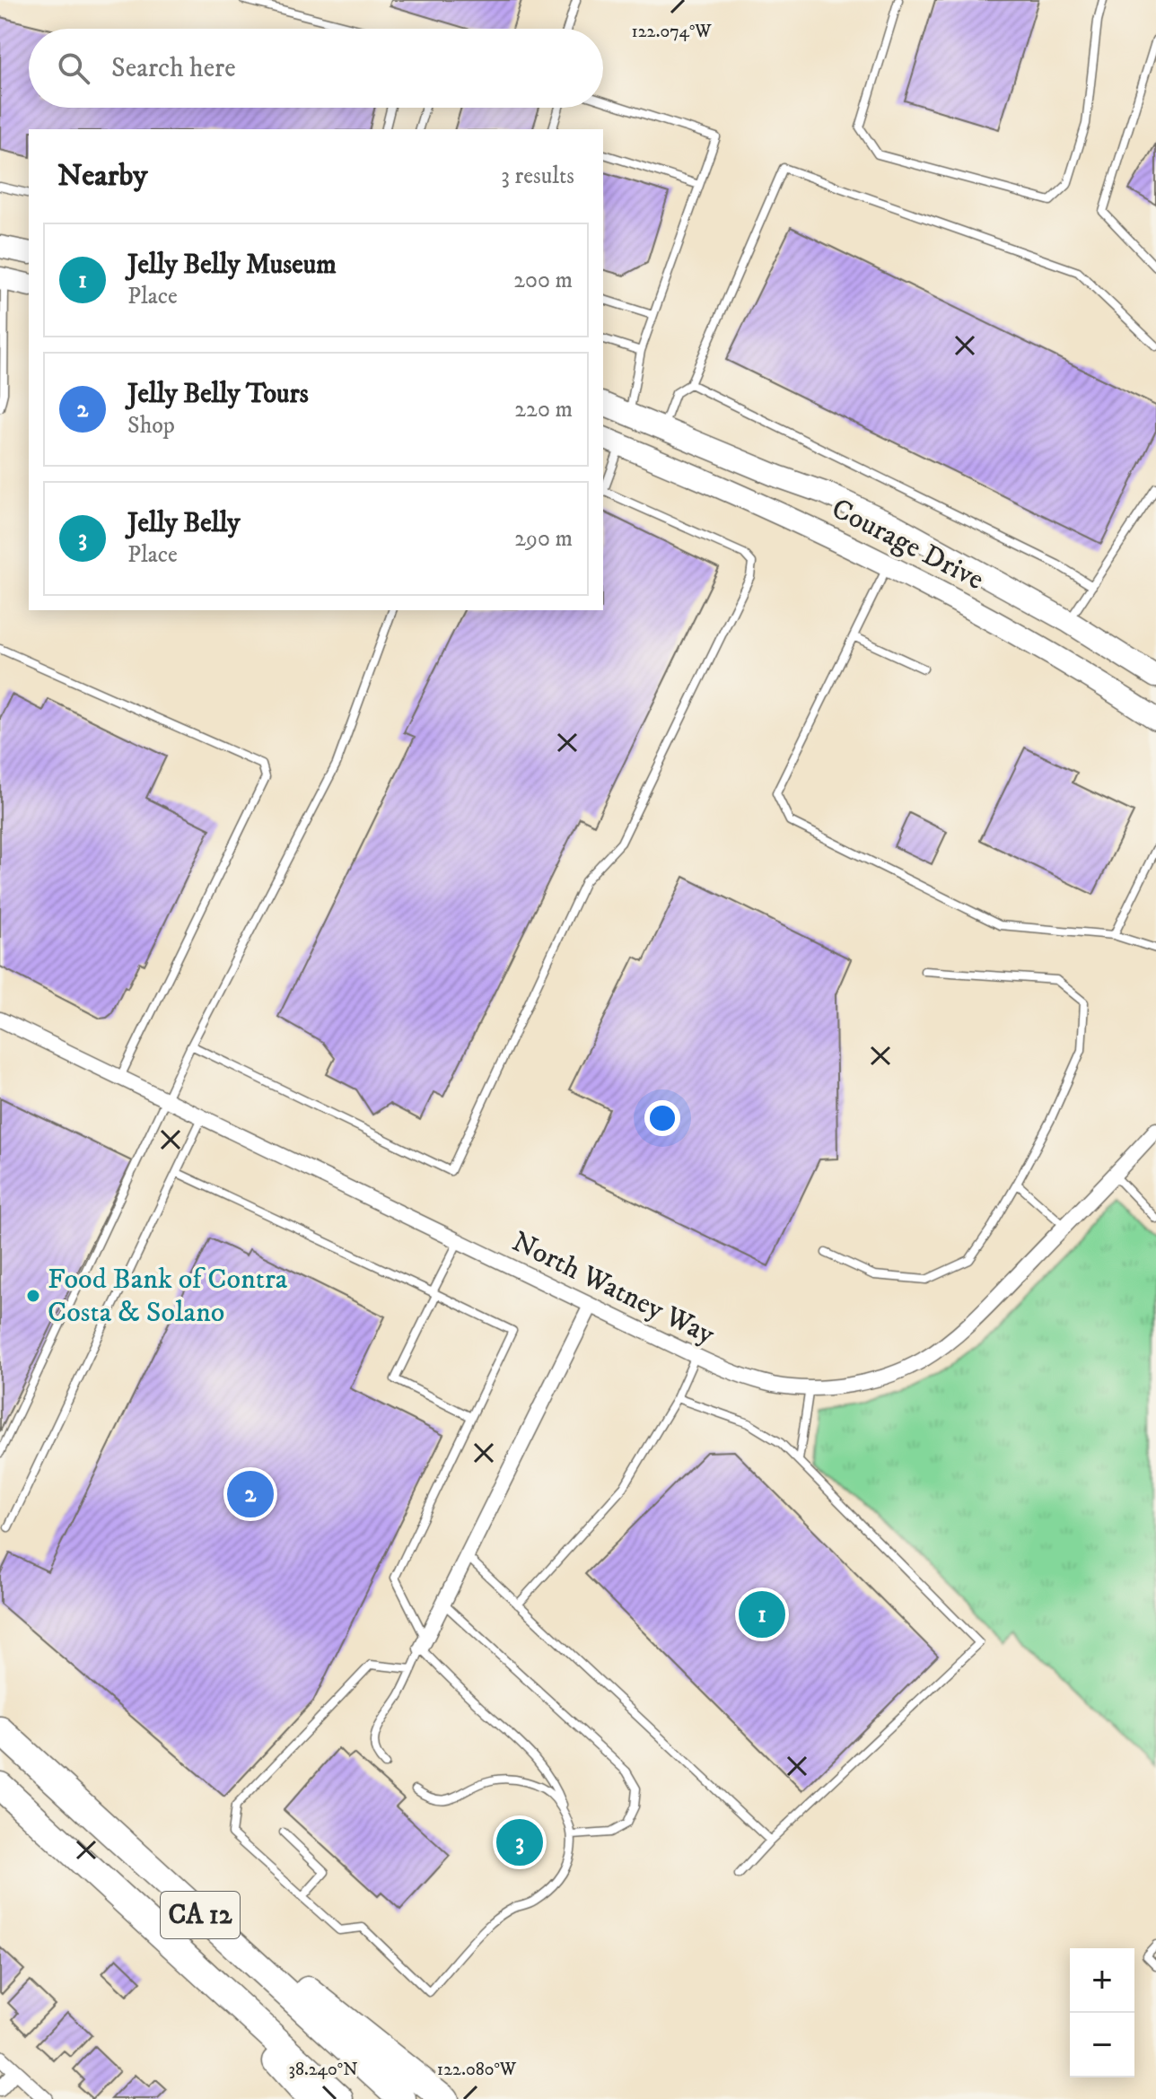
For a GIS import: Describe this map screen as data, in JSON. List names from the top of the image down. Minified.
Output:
{"streets":{"highway":["CA 12"],"street":["Courage Drive","North Watney Way"]},"places":["Food Bank of Contra Costa & Solano"],"page":{"search":"Search here","heading":["Nearby","3 results"],"list":[{"mark":"1","name":"Jelly Belly Museum","note":"Place","value":"200 m"},{"mark":"2","name":"Jelly Belly Tours","note":"Shop","value":"220 m"},{"mark":"3","name":"Jelly Belly","note":"Place","value":"290 m"}],"pins":["2","1","3"],"map_buttons":["+","−"]},"coordinates":["122.074°W","38.240°N","122.080°W"]}
